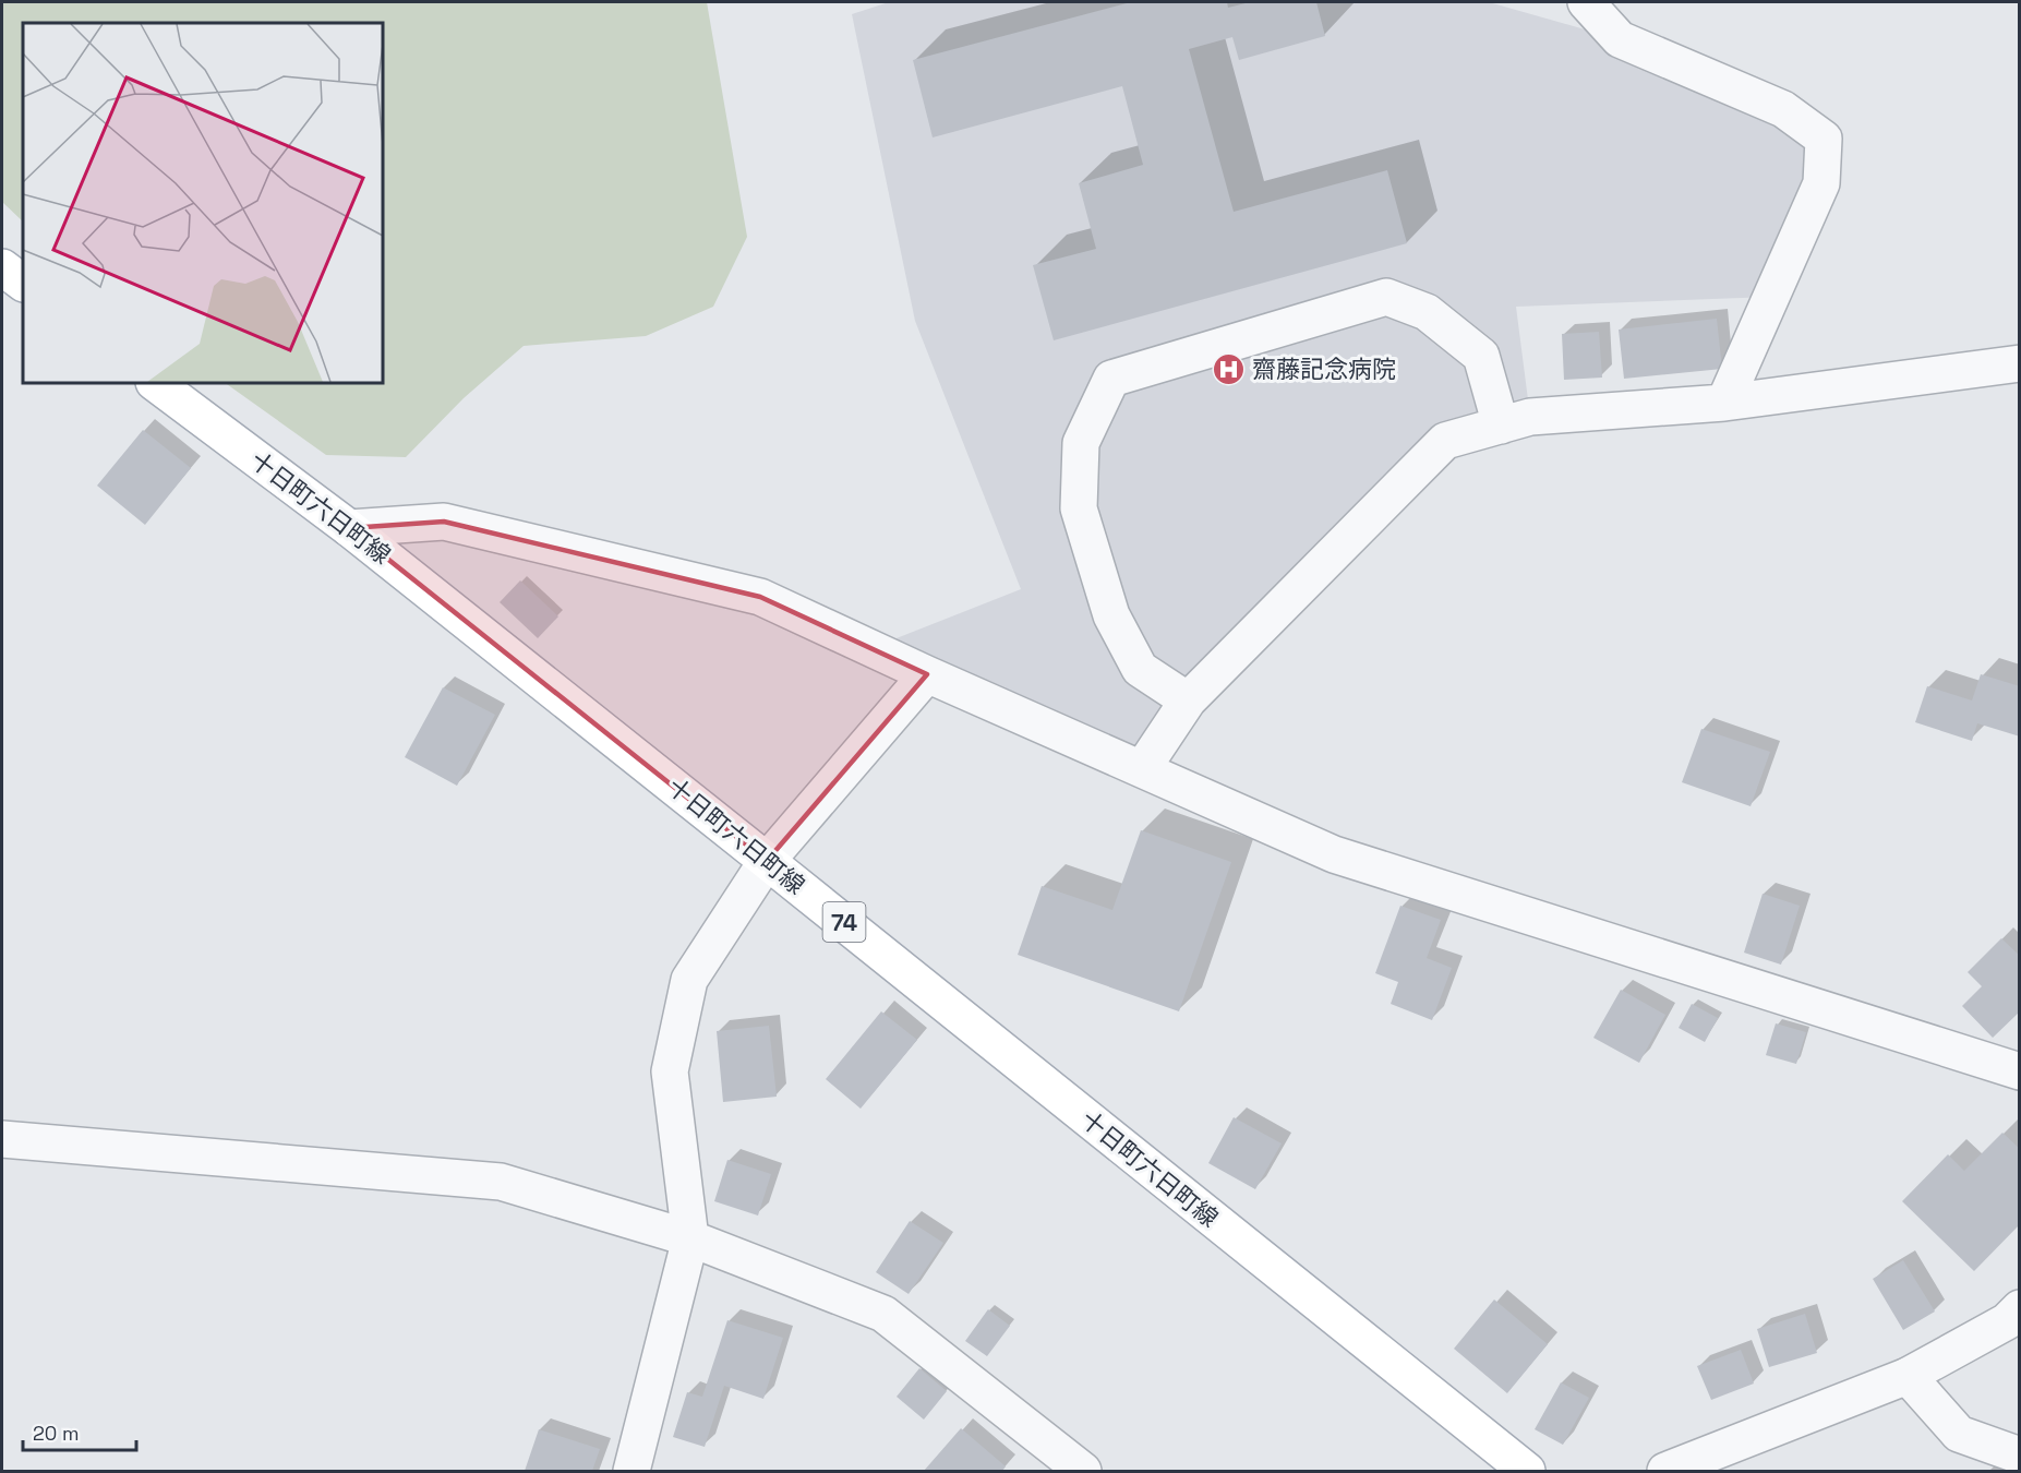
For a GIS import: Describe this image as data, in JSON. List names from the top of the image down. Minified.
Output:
{"streets":{"main road":["十日町六日町線","74"]},"places":{"hospital":["齋藤記念病院"]},"scale_bar":"20 m"}
